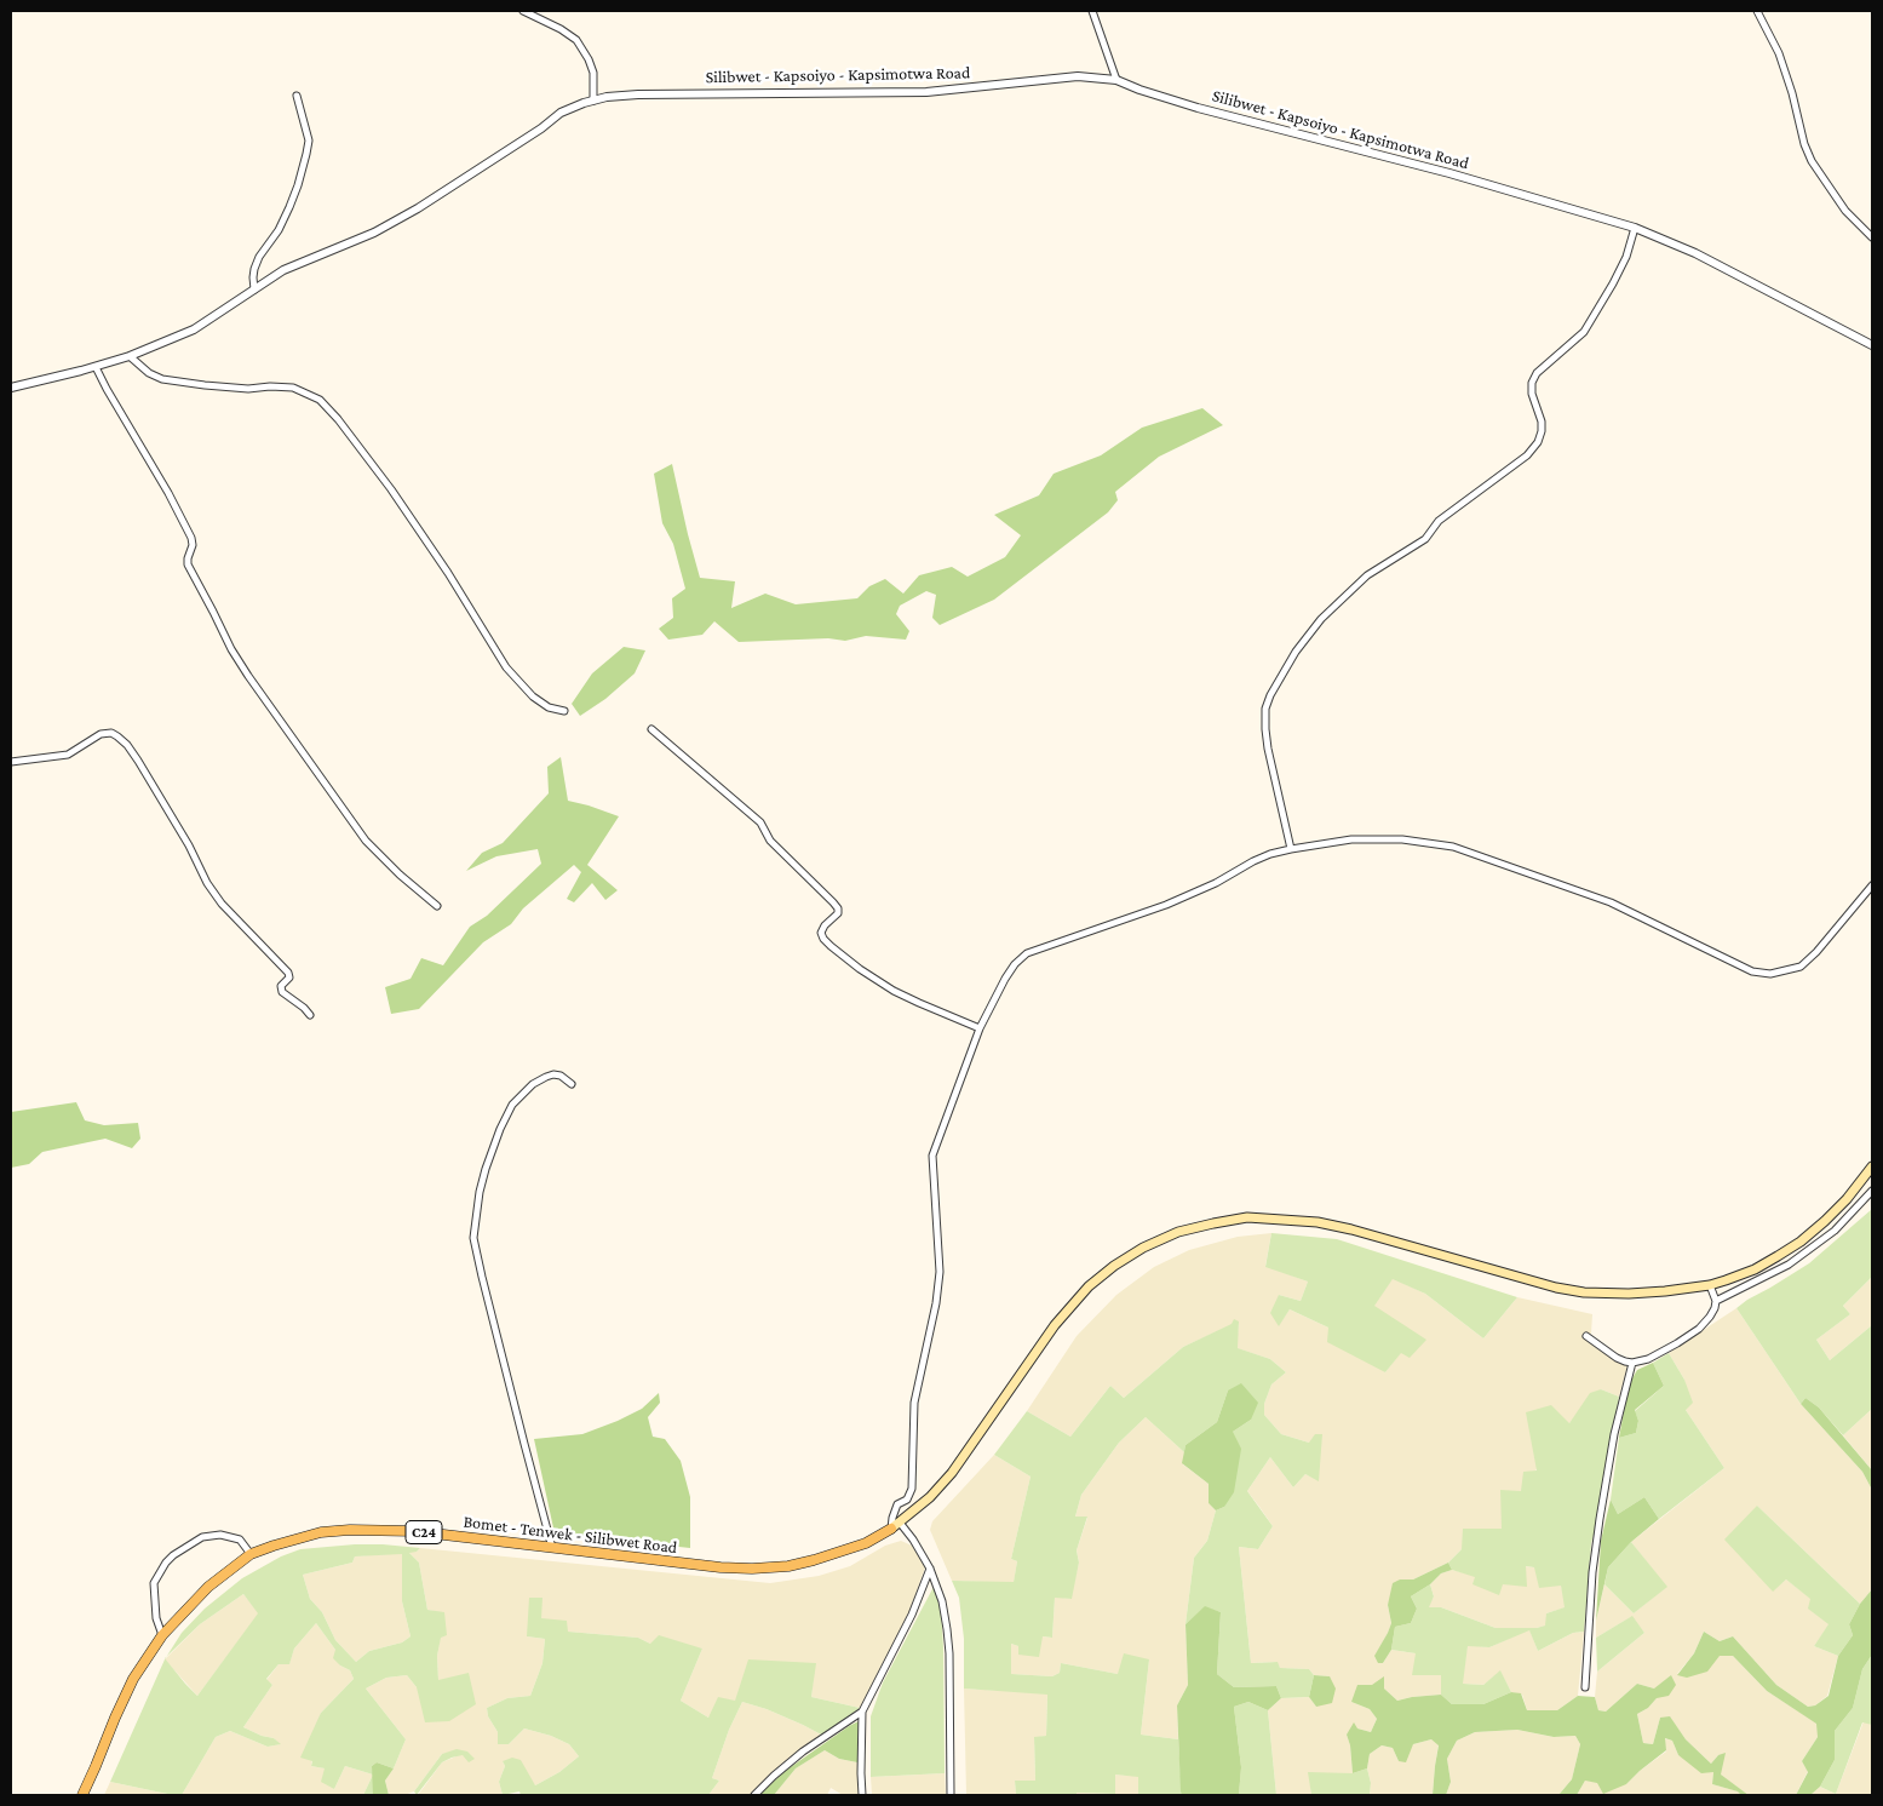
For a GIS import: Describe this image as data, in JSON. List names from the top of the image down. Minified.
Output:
{"streets":{"main road":["C24","Bomet - Tenwek - Silibwet Road"],"street":["Silibwet - Kapsoiyo - Kapsimotwa Road"]},"crossings":[["C24","Bomet - Tenwek - Silibwet Road"]]}
